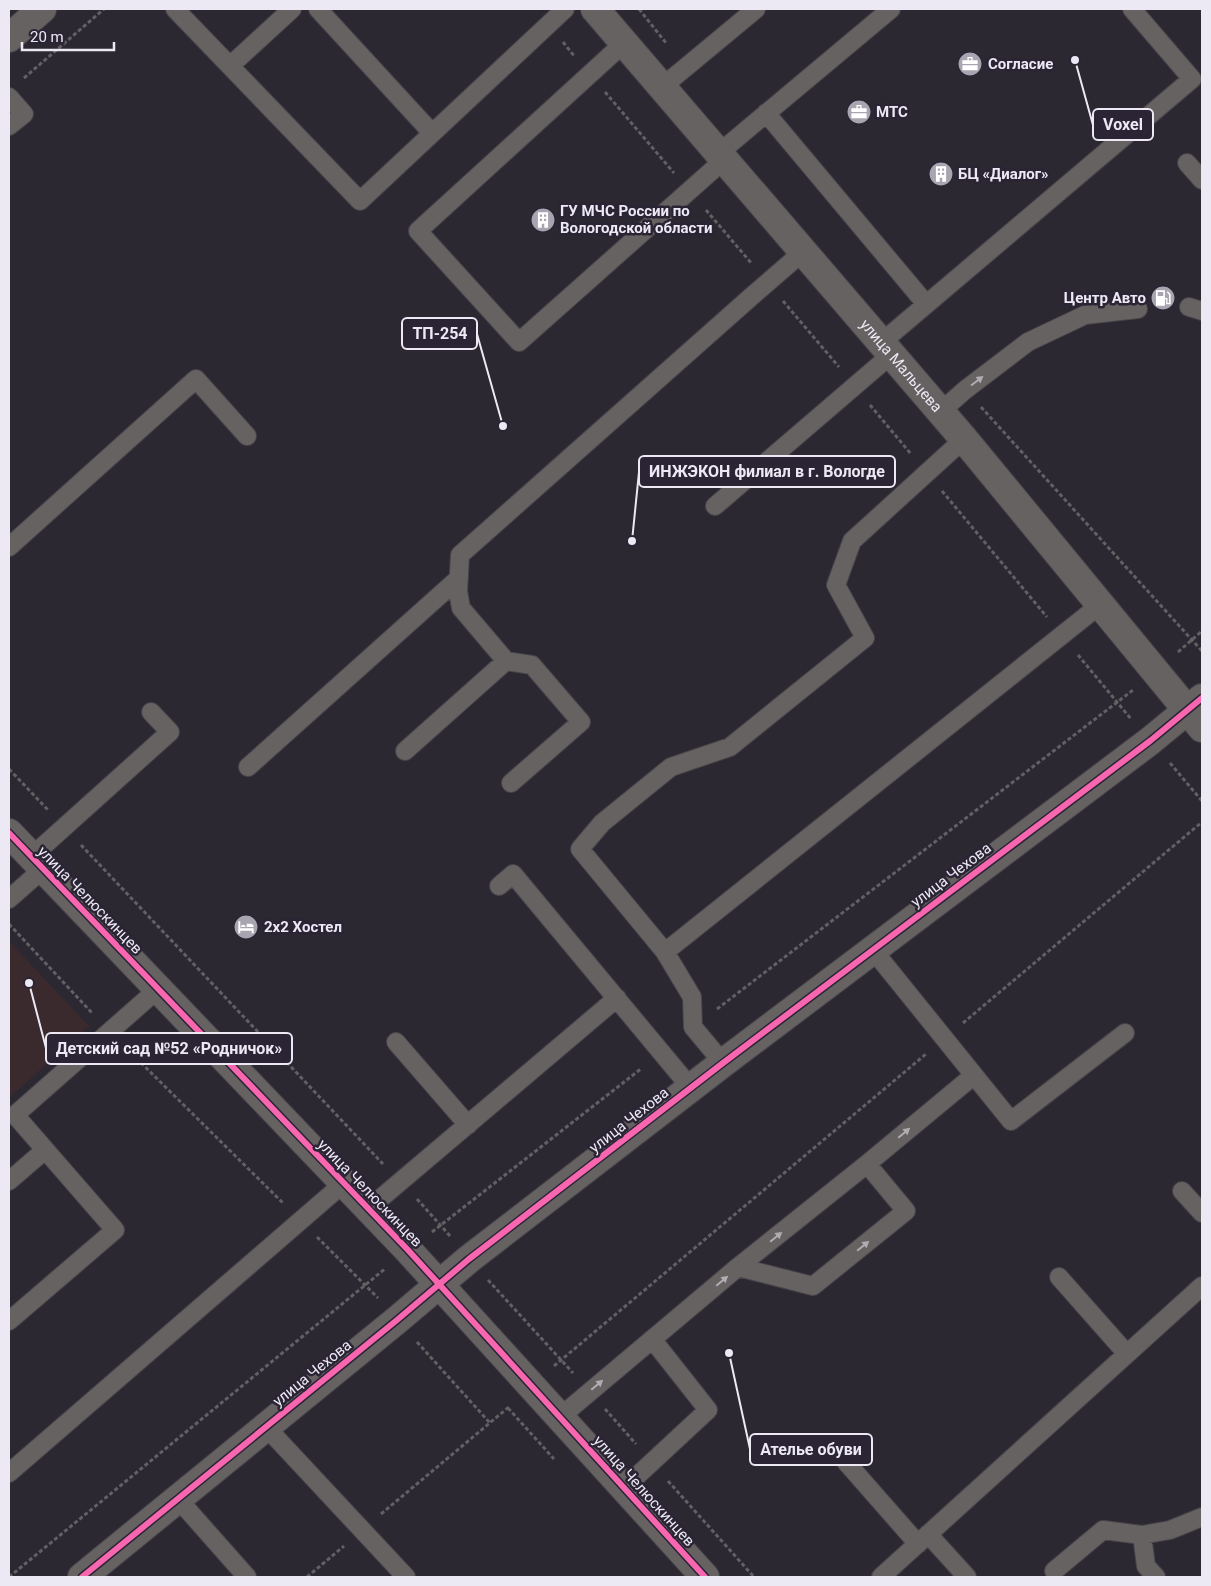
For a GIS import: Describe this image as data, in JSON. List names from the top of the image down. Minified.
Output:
{"streets":{"street":["улица Мальцева","улица Чехова","улица Челюскинцев"]},"crossings":[["улица Мальцева","улица Чехова"],["улица Чехова","улица Челюскинцев"]],"places":{"other":["Voxel","ТП-254","ИНЖЭКОН филиал в г. Вологде","Детский сад №52 «Родничок»","Ателье обуви"],"office":["Согласие","МТС"],"building":["БЦ «Диалог»","ГУ МЧС России по Вологодской области"],"fuel station":["Центр Авто"],"hotel":["2x2 Хостел"]},"scale_bar":"20 m"}
